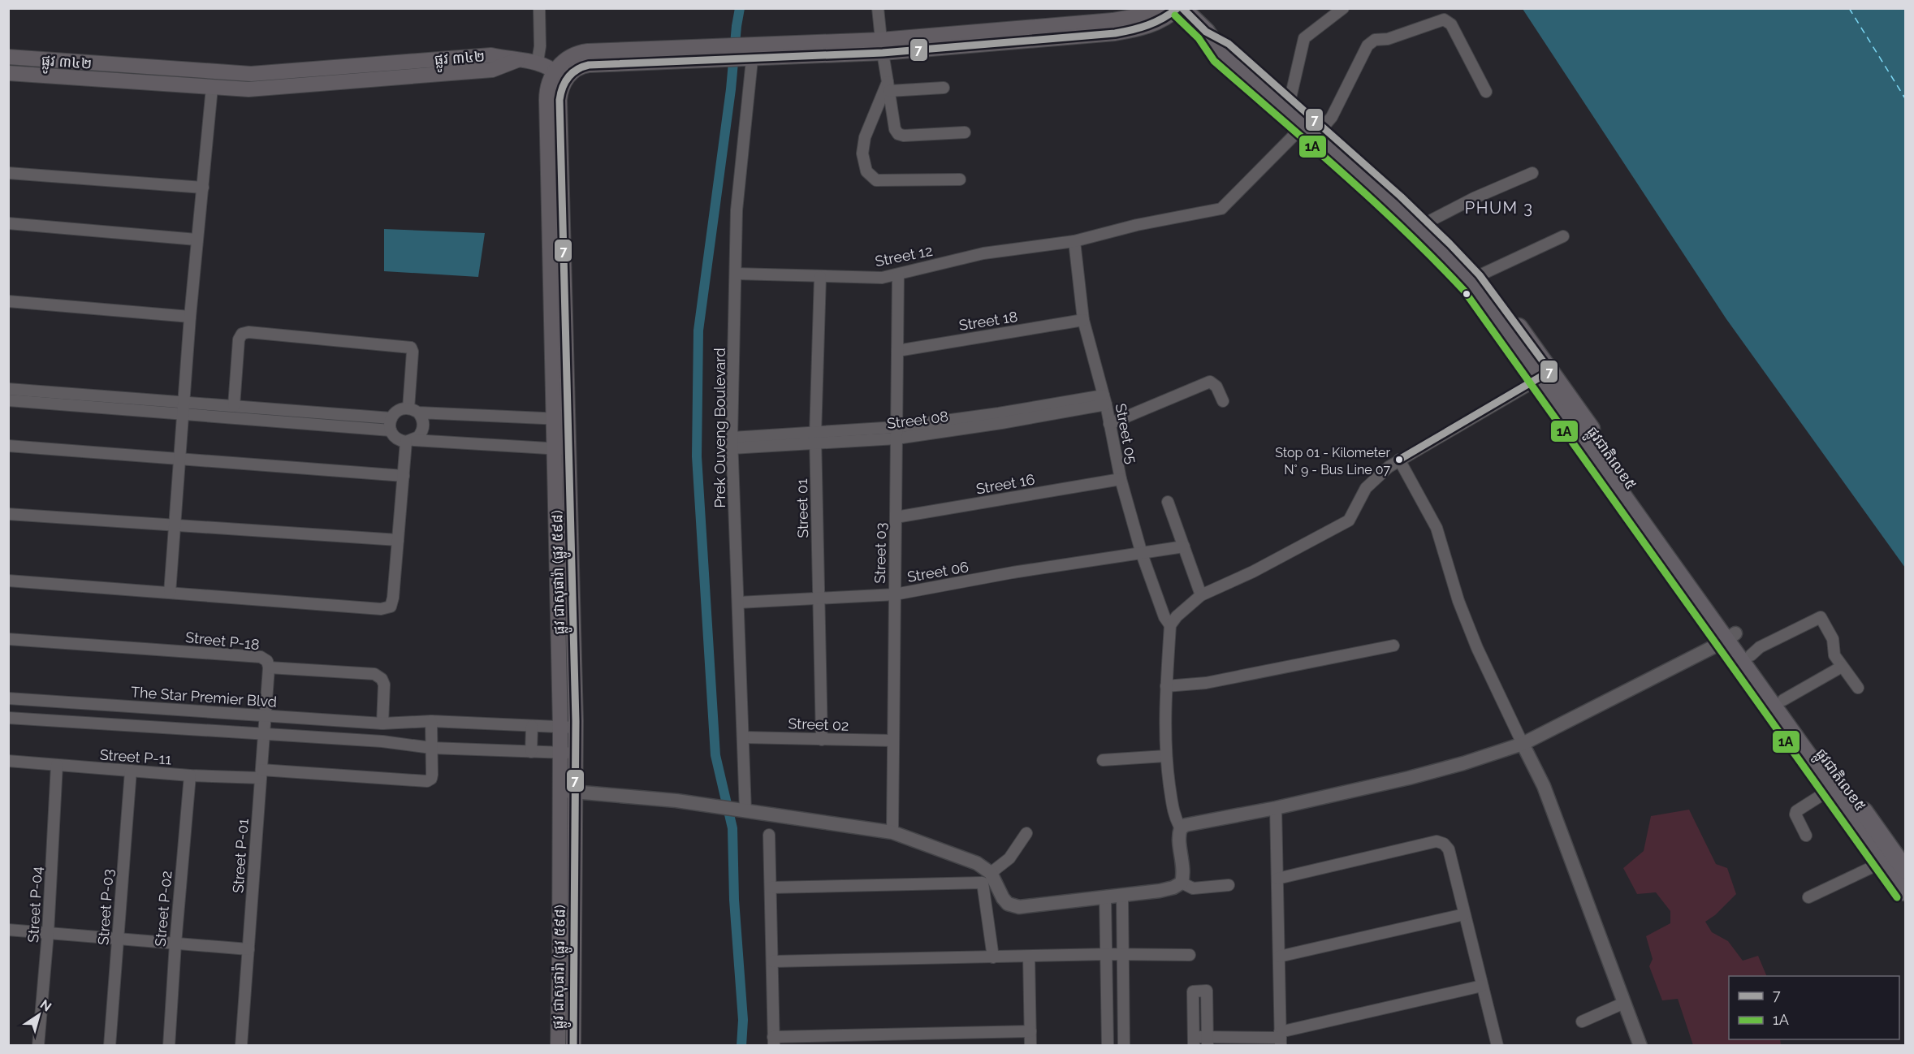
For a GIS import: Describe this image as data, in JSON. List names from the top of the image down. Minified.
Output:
{"streets":{"highway":["ផ្លូវជាតិលេខ៥"],"main road":["ផ្លូវ ៣៤២","ផ្លូវ ជាសុផារ៉ា (ផ្លូវ ៥៩៨)"],"street":["Street 12","Street 18","Prek Ouveng Boulevard","Street 05","Street 16","Street 01","Street 03","Street 06","Street P-18","The Star Premier Blvd","Street 02","Street P-11","Street P-01","Street P-04","Street P-03","Street P-02"]},"crossings":[["Street 12","Prek Ouveng Boulevard"],["Street 12","Street 05"],["Street 12","ផ្លូវជាតិលេខ៥"],["Street 12","Street 01"],["Street 12","Street 03"],["Street 18","Street 05"],["Street 18","Street 03"],["Prek Ouveng Boulevard","Street 06"],["Prek Ouveng Boulevard","Street 02"],["Street 05","Street 16"],["Street 05","Street 06"],["Street 16","Street 03"],["Street 01","Street 06"],["Street 01","Street 02"],["Street 03","Street 06"],["Street 03","Street 02"],["ផ្លូវ ជាសុផារ៉ា (ផ្លូវ ៥៩៨)","The Star Premier Blvd"],["Street P-18","The Star Premier Blvd"],["Street P-18","Street P-01"],["The Star Premier Blvd","Street P-01"],["Street P-11","Street P-01"],["Street P-11","Street P-04"],["Street P-11","Street P-03"],["Street P-11","Street P-02"]],"districts":["PHUM 3"],"places":["Stop 01 - Kilometer N° 9 - Bus Line 07"],"lines":["transit line 7","transit line 1A"],"legend":["7","1A"],"north":"top right"}
